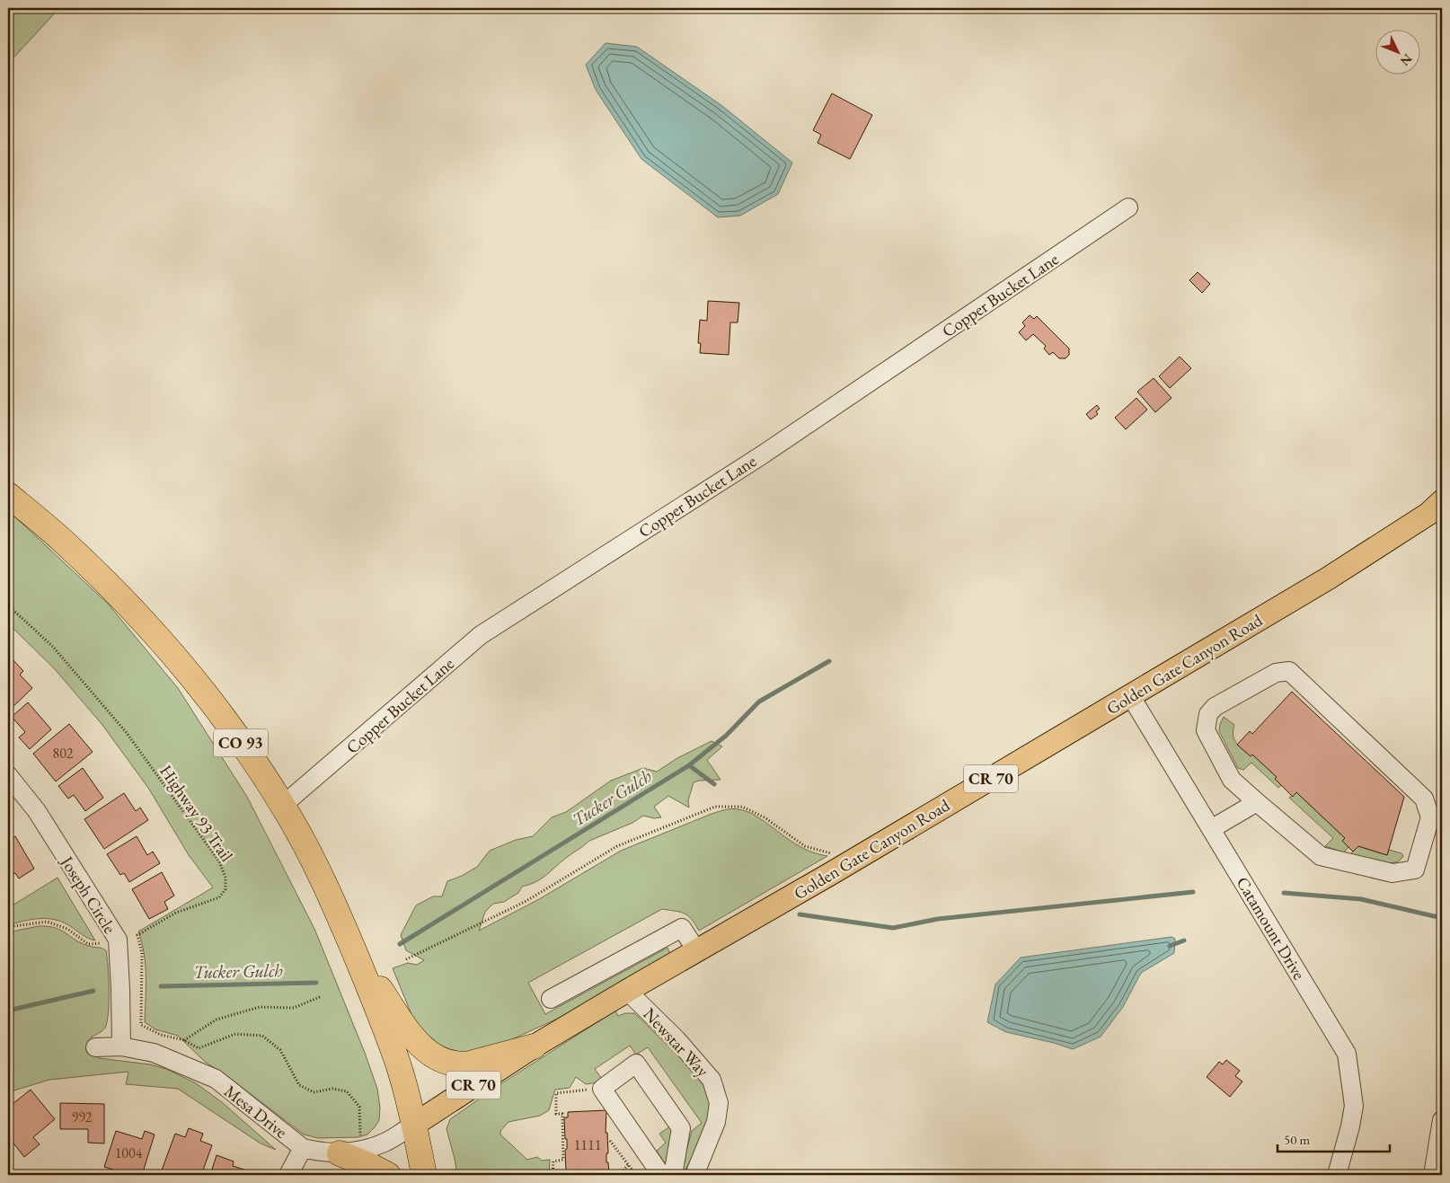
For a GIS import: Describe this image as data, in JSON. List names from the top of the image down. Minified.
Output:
{"streets":{"highway":["CO 93"],"main road":["Golden Gate Canyon Road","CR 70"],"street":["Copper Bucket Lane","Joseph Circle","Catamount Drive","Newstar Way","Mesa Drive"],"path":["Highway 93 Trail"]},"crossings":[["Copper Bucket Lane","CO 93"],["Golden Gate Canyon Road","CO 93"],["Golden Gate Canyon Road","Catamount Drive"],["Golden Gate Canyon Road","Newstar Way"],["Golden Gate Canyon Road","Mesa Drive"],["CO 93","Mesa Drive"],["Highway 93 Trail","Mesa Drive"],["Joseph Circle","Mesa Drive"]],"water":["Tucker Gulch"],"house_numbers":["802","992","1111","1004"],"scale_bar":"50 m","north":"bottom right"}
